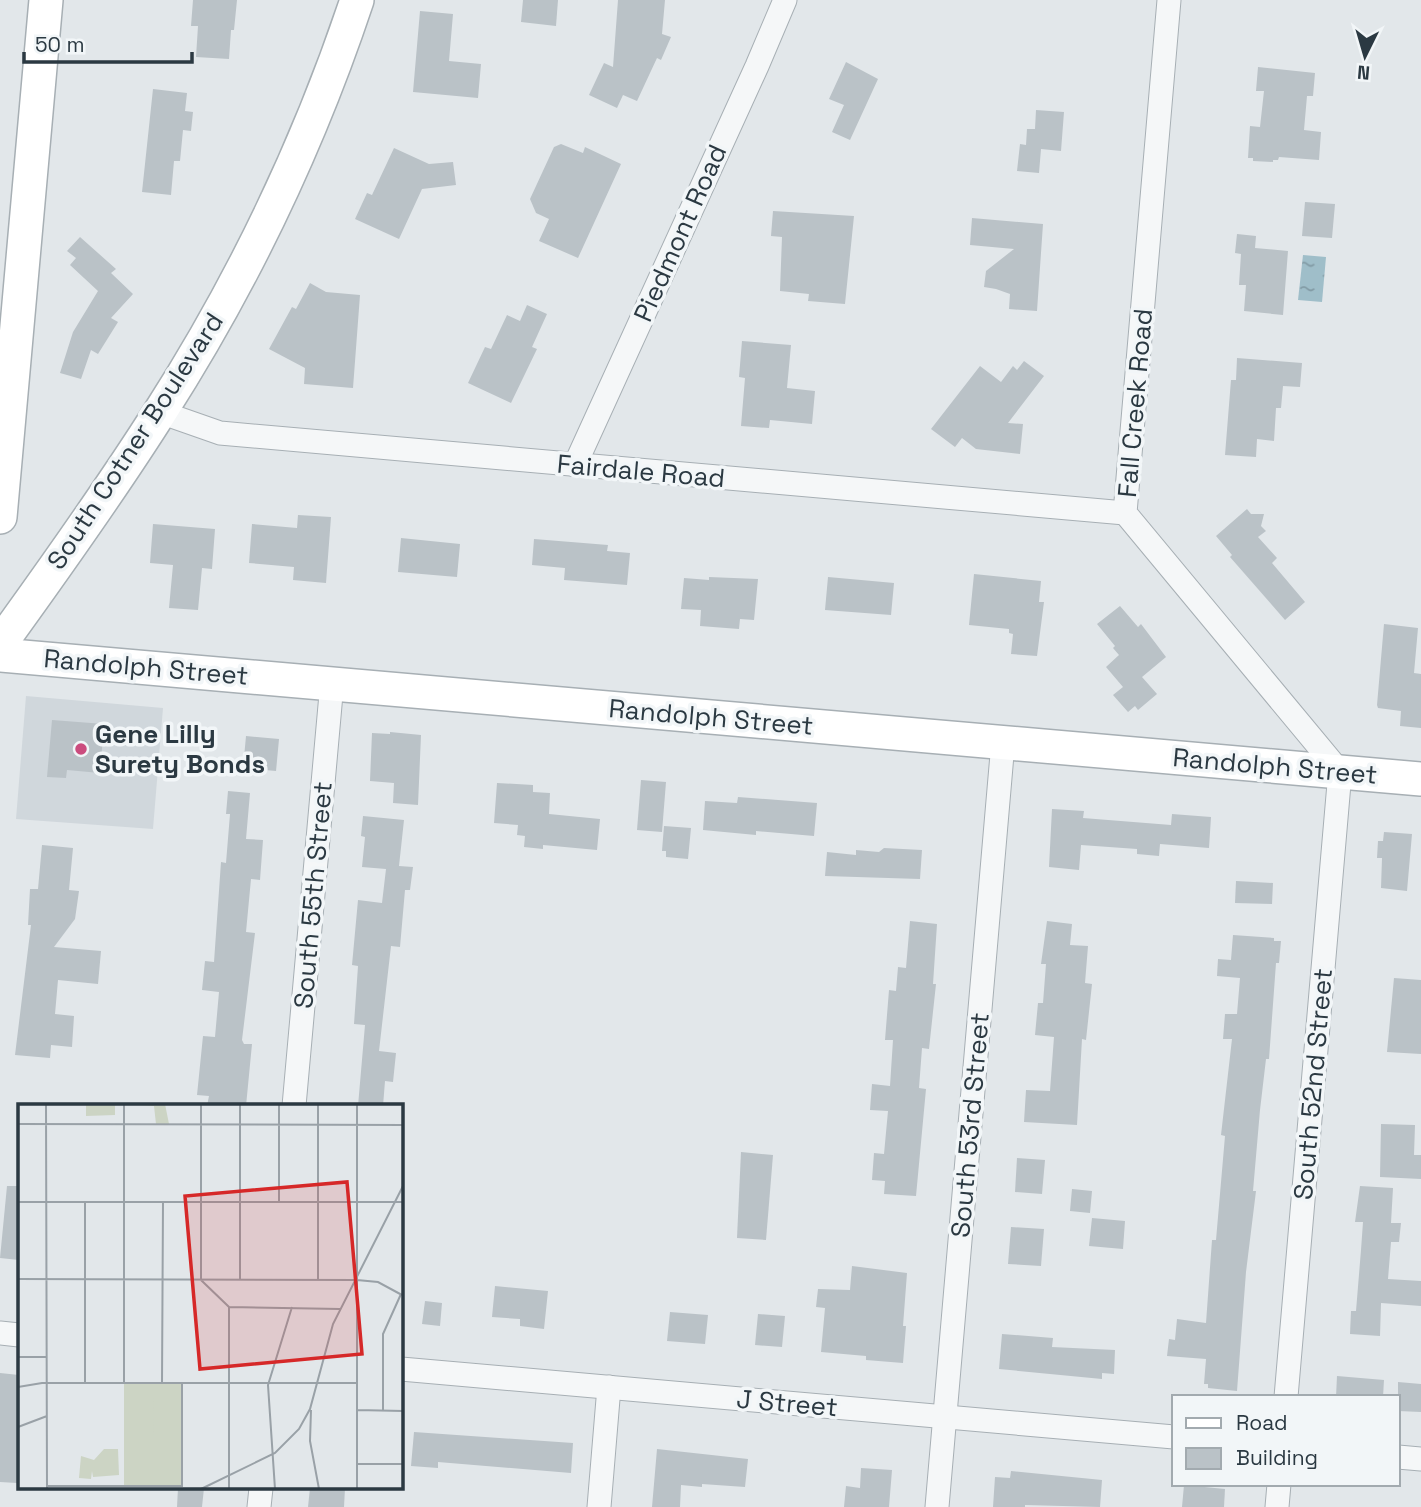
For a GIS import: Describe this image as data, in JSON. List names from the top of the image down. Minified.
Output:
{"streets":{"main road":["South Cotner Boulevard","Randolph Street"],"street":["Piedmont Road","Fall Creek Road","Fairdale Road","South 55th Street","South 52nd Street","South 53rd Street","J Street"]},"crossings":[["Piedmont Road","Fairdale Road"],["Fall Creek Road","Fairdale Road"],["Fall Creek Road","Randolph Street"],["Fall Creek Road","South 52nd Street"],["South Cotner Boulevard","Fairdale Road"],["Randolph Street","South 55th Street"],["Randolph Street","South 52nd Street"],["Randolph Street","South 53rd Street"],["South 53rd Street","J Street"]],"places":["Gene Lilly Surety Bonds"],"legend":["Road","Building"],"scale_bar":"50 m","north":"bottom"}
